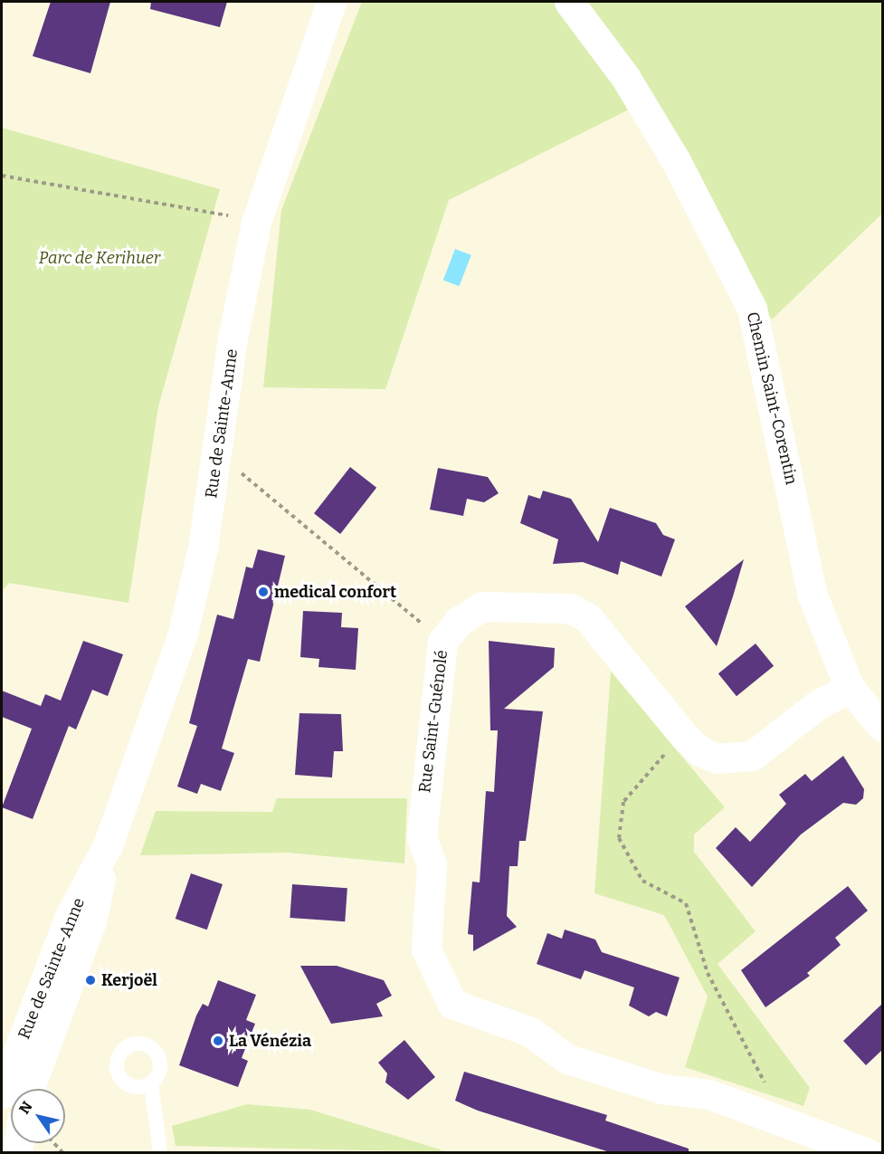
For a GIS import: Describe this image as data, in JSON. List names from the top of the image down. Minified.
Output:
{"streets":{"street":["Chemin Saint-Corentin","Rue de Sainte-Anne","Rue Saint-Guénolé"]},"crossings":[["Chemin Saint-Corentin","Rue Saint-Guénolé"]],"parks":["Parc de Kerihuer"],"places":["medical confort","Kerjoël","La Vénézia"],"north":"top left"}
